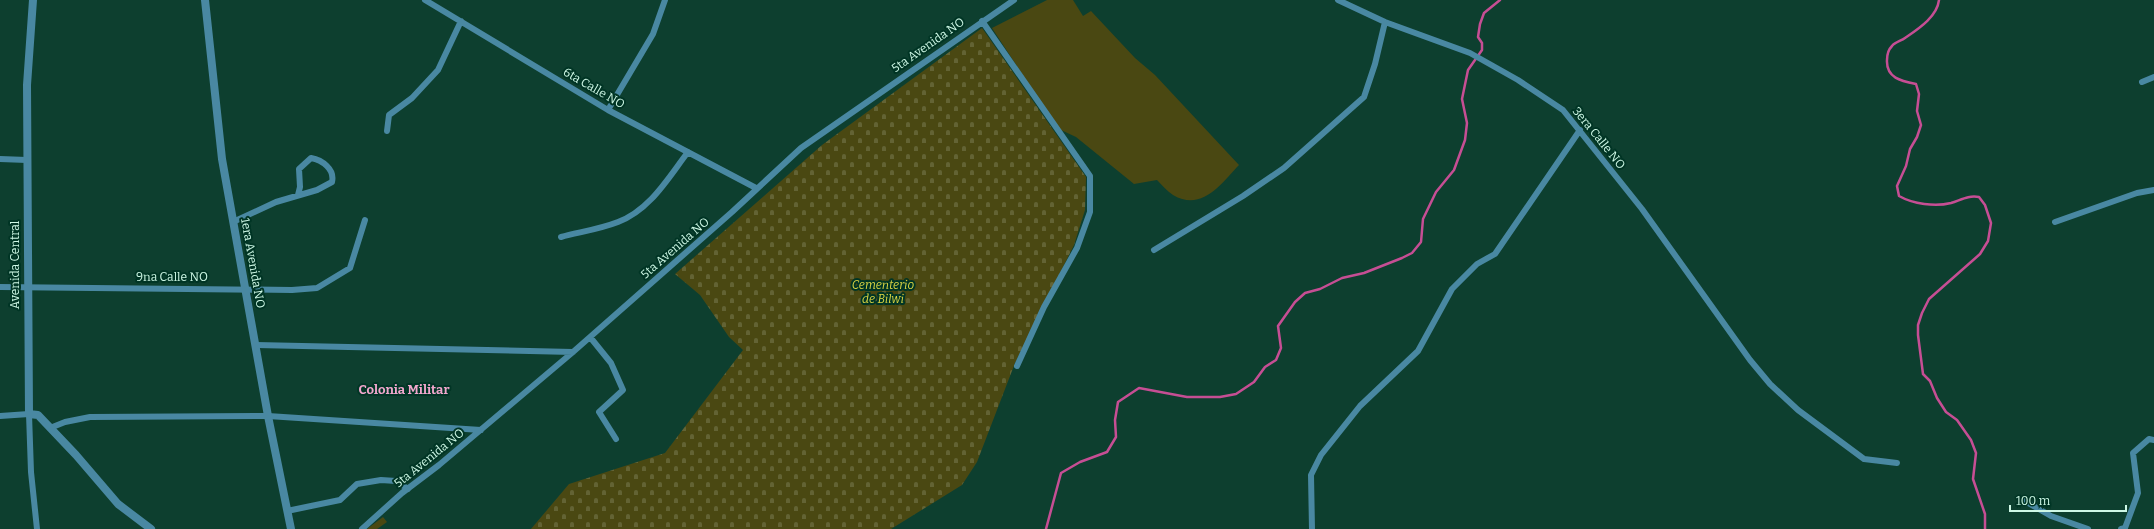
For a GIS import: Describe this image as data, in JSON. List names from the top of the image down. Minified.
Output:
{"streets":{"street":["5ta Avenida NO","6ta Calle NO","3era Calle NO","1era Avenida NO","Avenida Central","9na Calle NO"]},"crossings":[["5ta Avenida NO","6ta Calle NO"],["1era Avenida NO","9na Calle NO"],["Avenida Central","9na Calle NO"]],"districts":["Colonia Militar"],"parks":["Cementerio de Bilwi"],"scale_bar":"100 m"}
